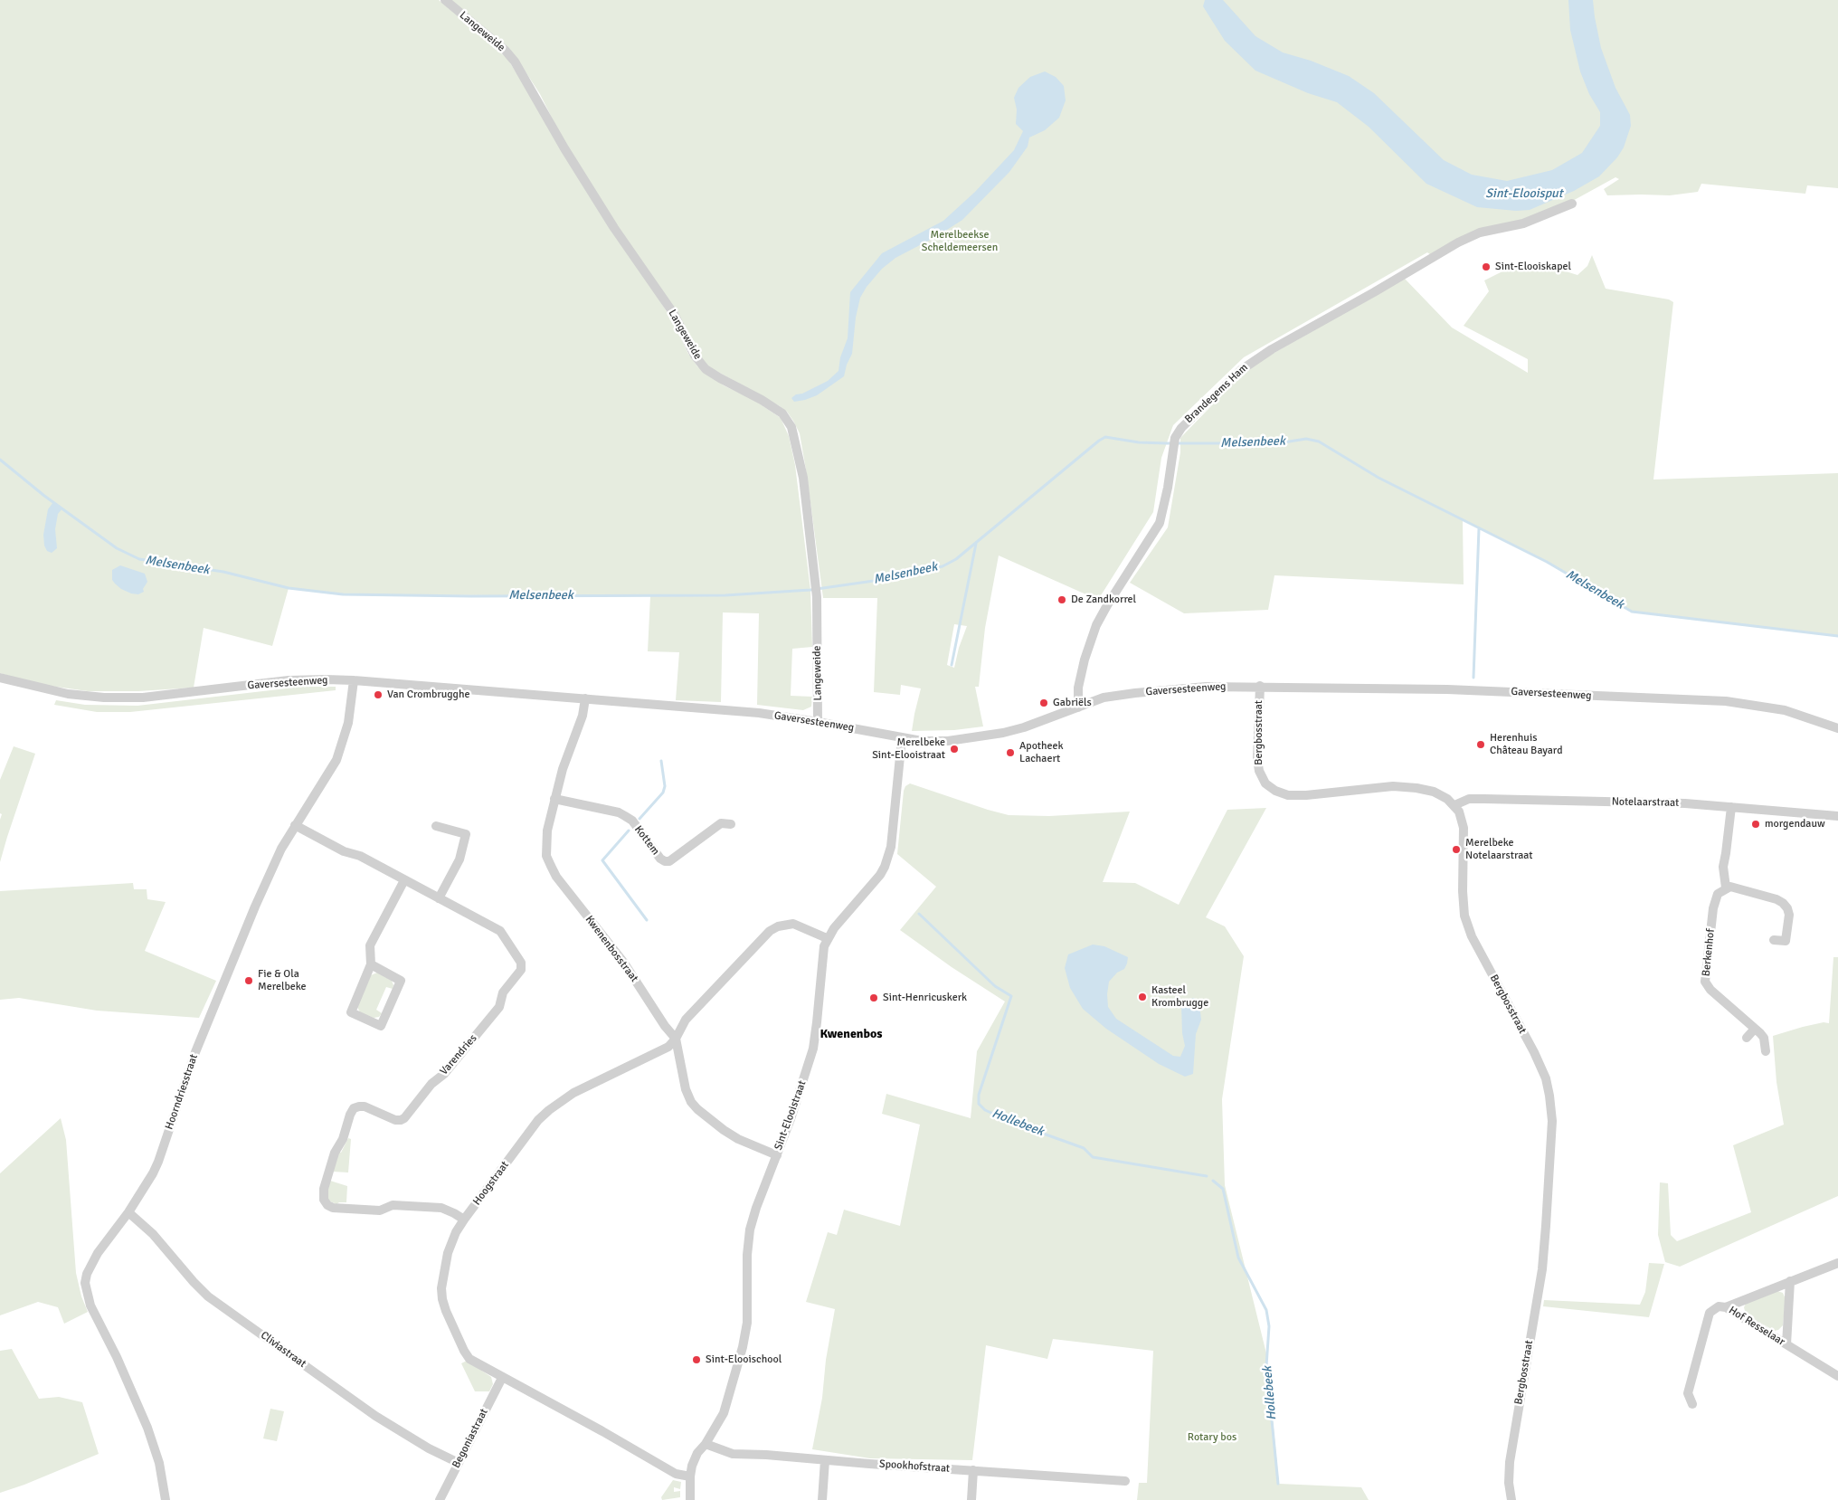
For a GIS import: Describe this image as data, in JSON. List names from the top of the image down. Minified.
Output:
{"streets":{"street":["Langeweide","Brandegems Ham","Gaversesteenweg","Bergbosstraat","Notelaarstraat","Kottem","Kwenenbosstraat","Berkenhof","Varendries","Hoorndriesstraat","Sint-Elooistraat","Hoogstraat","Hof Resselaar","Cliviastraat","Begoniastraat","Spookhofstraat"]},"crossings":[["Langeweide","Gaversesteenweg"],["Brandegems Ham","Gaversesteenweg"],["Gaversesteenweg","Bergbosstraat"],["Gaversesteenweg","Kwenenbosstraat"],["Gaversesteenweg","Hoorndriesstraat"],["Gaversesteenweg","Sint-Elooistraat"],["Bergbosstraat","Notelaarstraat"],["Kottem","Kwenenbosstraat"],["Kwenenbosstraat","Sint-Elooistraat"],["Kwenenbosstraat","Hoogstraat"],["Varendries","Hoorndriesstraat"],["Varendries","Hoogstraat"],["Hoorndriesstraat","Cliviastraat"],["Sint-Elooistraat","Hoogstraat"],["Sint-Elooistraat","Spookhofstraat"],["Hoogstraat","Begoniastraat"],["Cliviastraat","Begoniastraat"]],"districts":["Kwenenbos"],"water":["Sint-Elooisput","Melsenbeek","Hollebeek"],"parks":["Merelbeekse Scheldemeersen","Rotary bos"],"places":["Sint-Elooiskapel","De Zandkorrel","Van Crombrugghe","Gabriëls","Herenhuis Château Bayard","Merelbeke Sint-Elooistraat","Apotheek Lachaert","morgendauw","Merelbeke Notelaarstraat","Fie & Ola Merelbeke","Kasteel Krombrugge","Sint-Henricuskerk","Sint-Elooischool"]}
